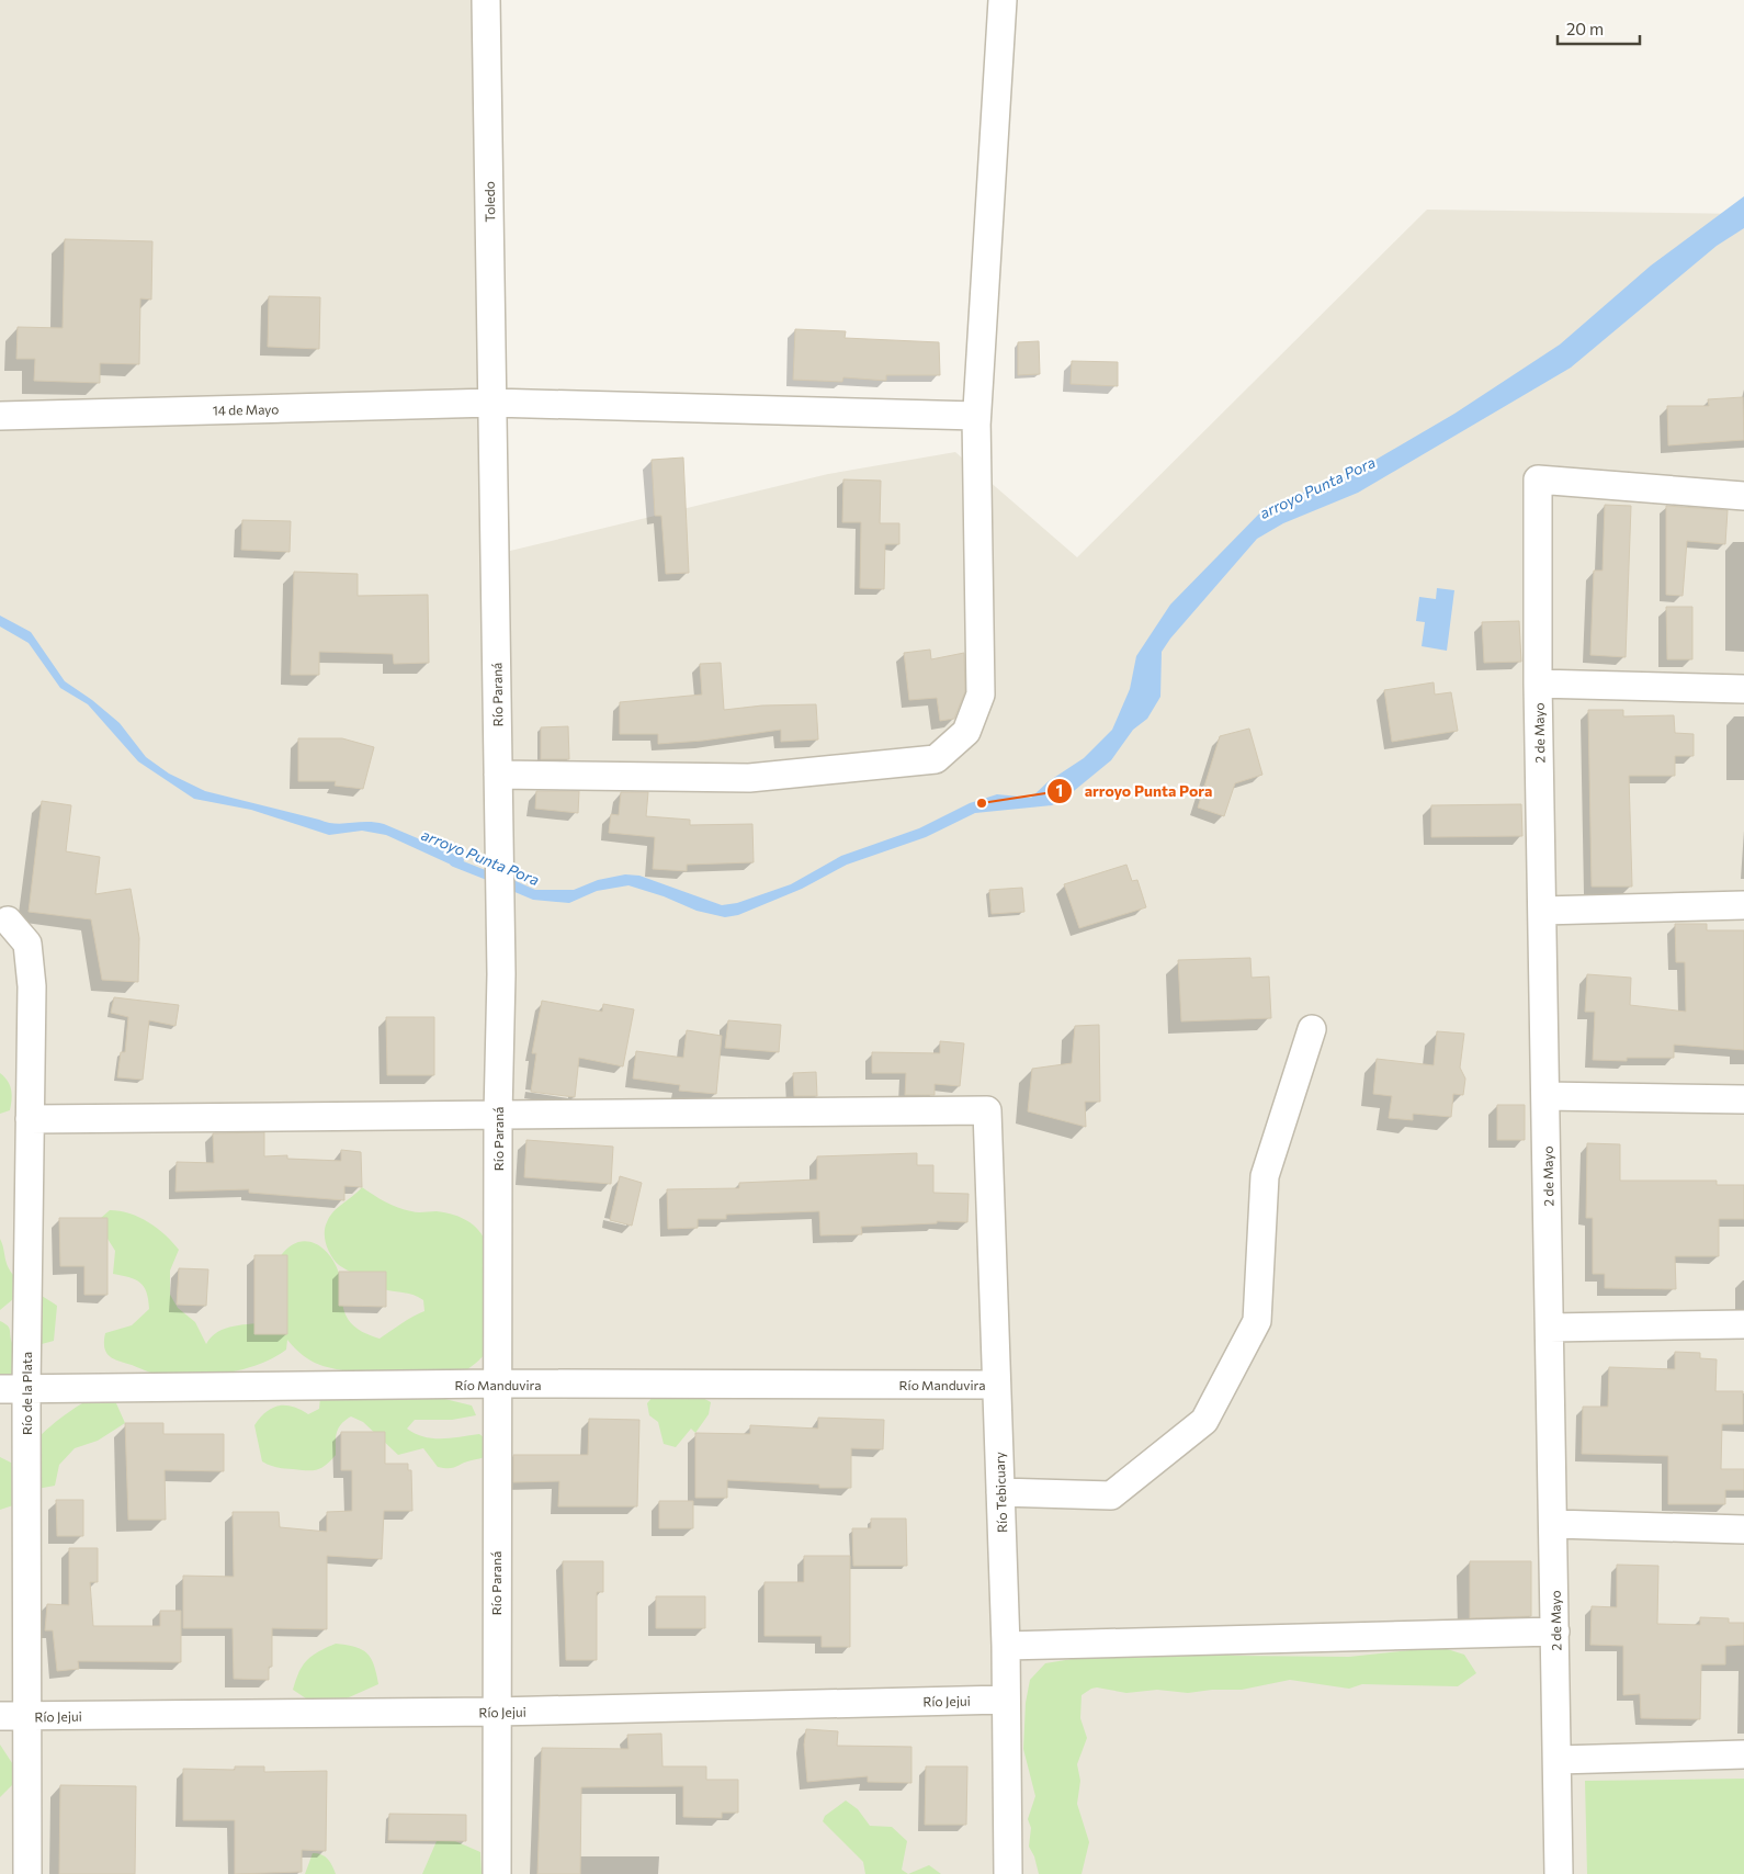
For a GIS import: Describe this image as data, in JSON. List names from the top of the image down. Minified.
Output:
{"streets":{"street":["Toledo","14 de Mayo","Río Paraná","2 de Mayo","Río Manduvira","Río de la Plata","Río Tebicuary","Río Jejui"]},"crossings":[["Toledo","14 de Mayo"],["Toledo","Río Paraná"],["14 de Mayo","Río Paraná"],["Río Paraná","Río Manduvira"],["Río Paraná","Río Tebicuary"],["Río Paraná","Río Jejui"],["Río Manduvira","Río de la Plata"],["Río Manduvira","Río Tebicuary"],["Río de la Plata","Río Jejui"],["Río Tebicuary","Río Jejui"]],"water":["arroyo Punta Pora"],"places":["arroyo Punta Pora"],"scale_bar":"20 m"}
